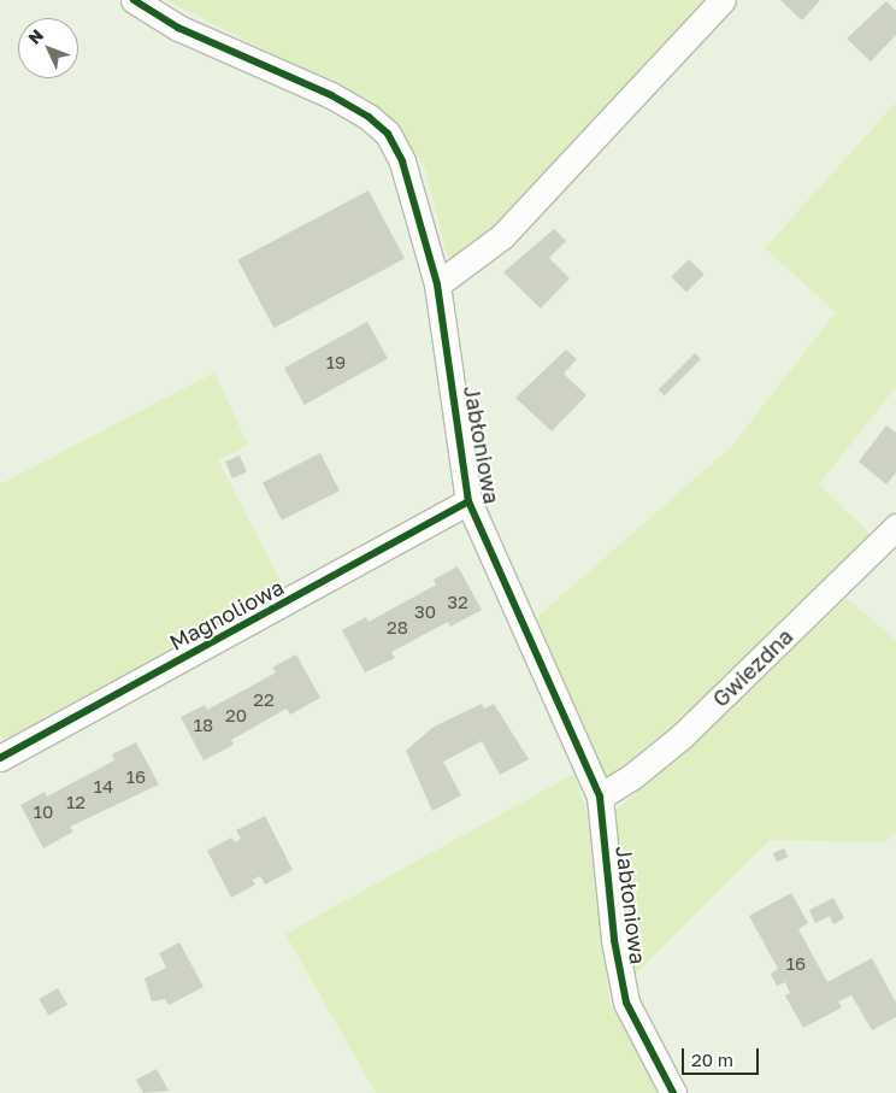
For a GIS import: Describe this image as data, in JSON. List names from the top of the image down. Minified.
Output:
{"streets":{"street":["Jabłoniowa","Magnoliowa","Gwiezdna"]},"crossings":[["Jabłoniowa","Magnoliowa"],["Jabłoniowa","Gwiezdna"]],"house_numbers":["19","32","30","28","22","20","18","16","14","12","10","16"],"scale_bar":"20 m","north":"top left"}
